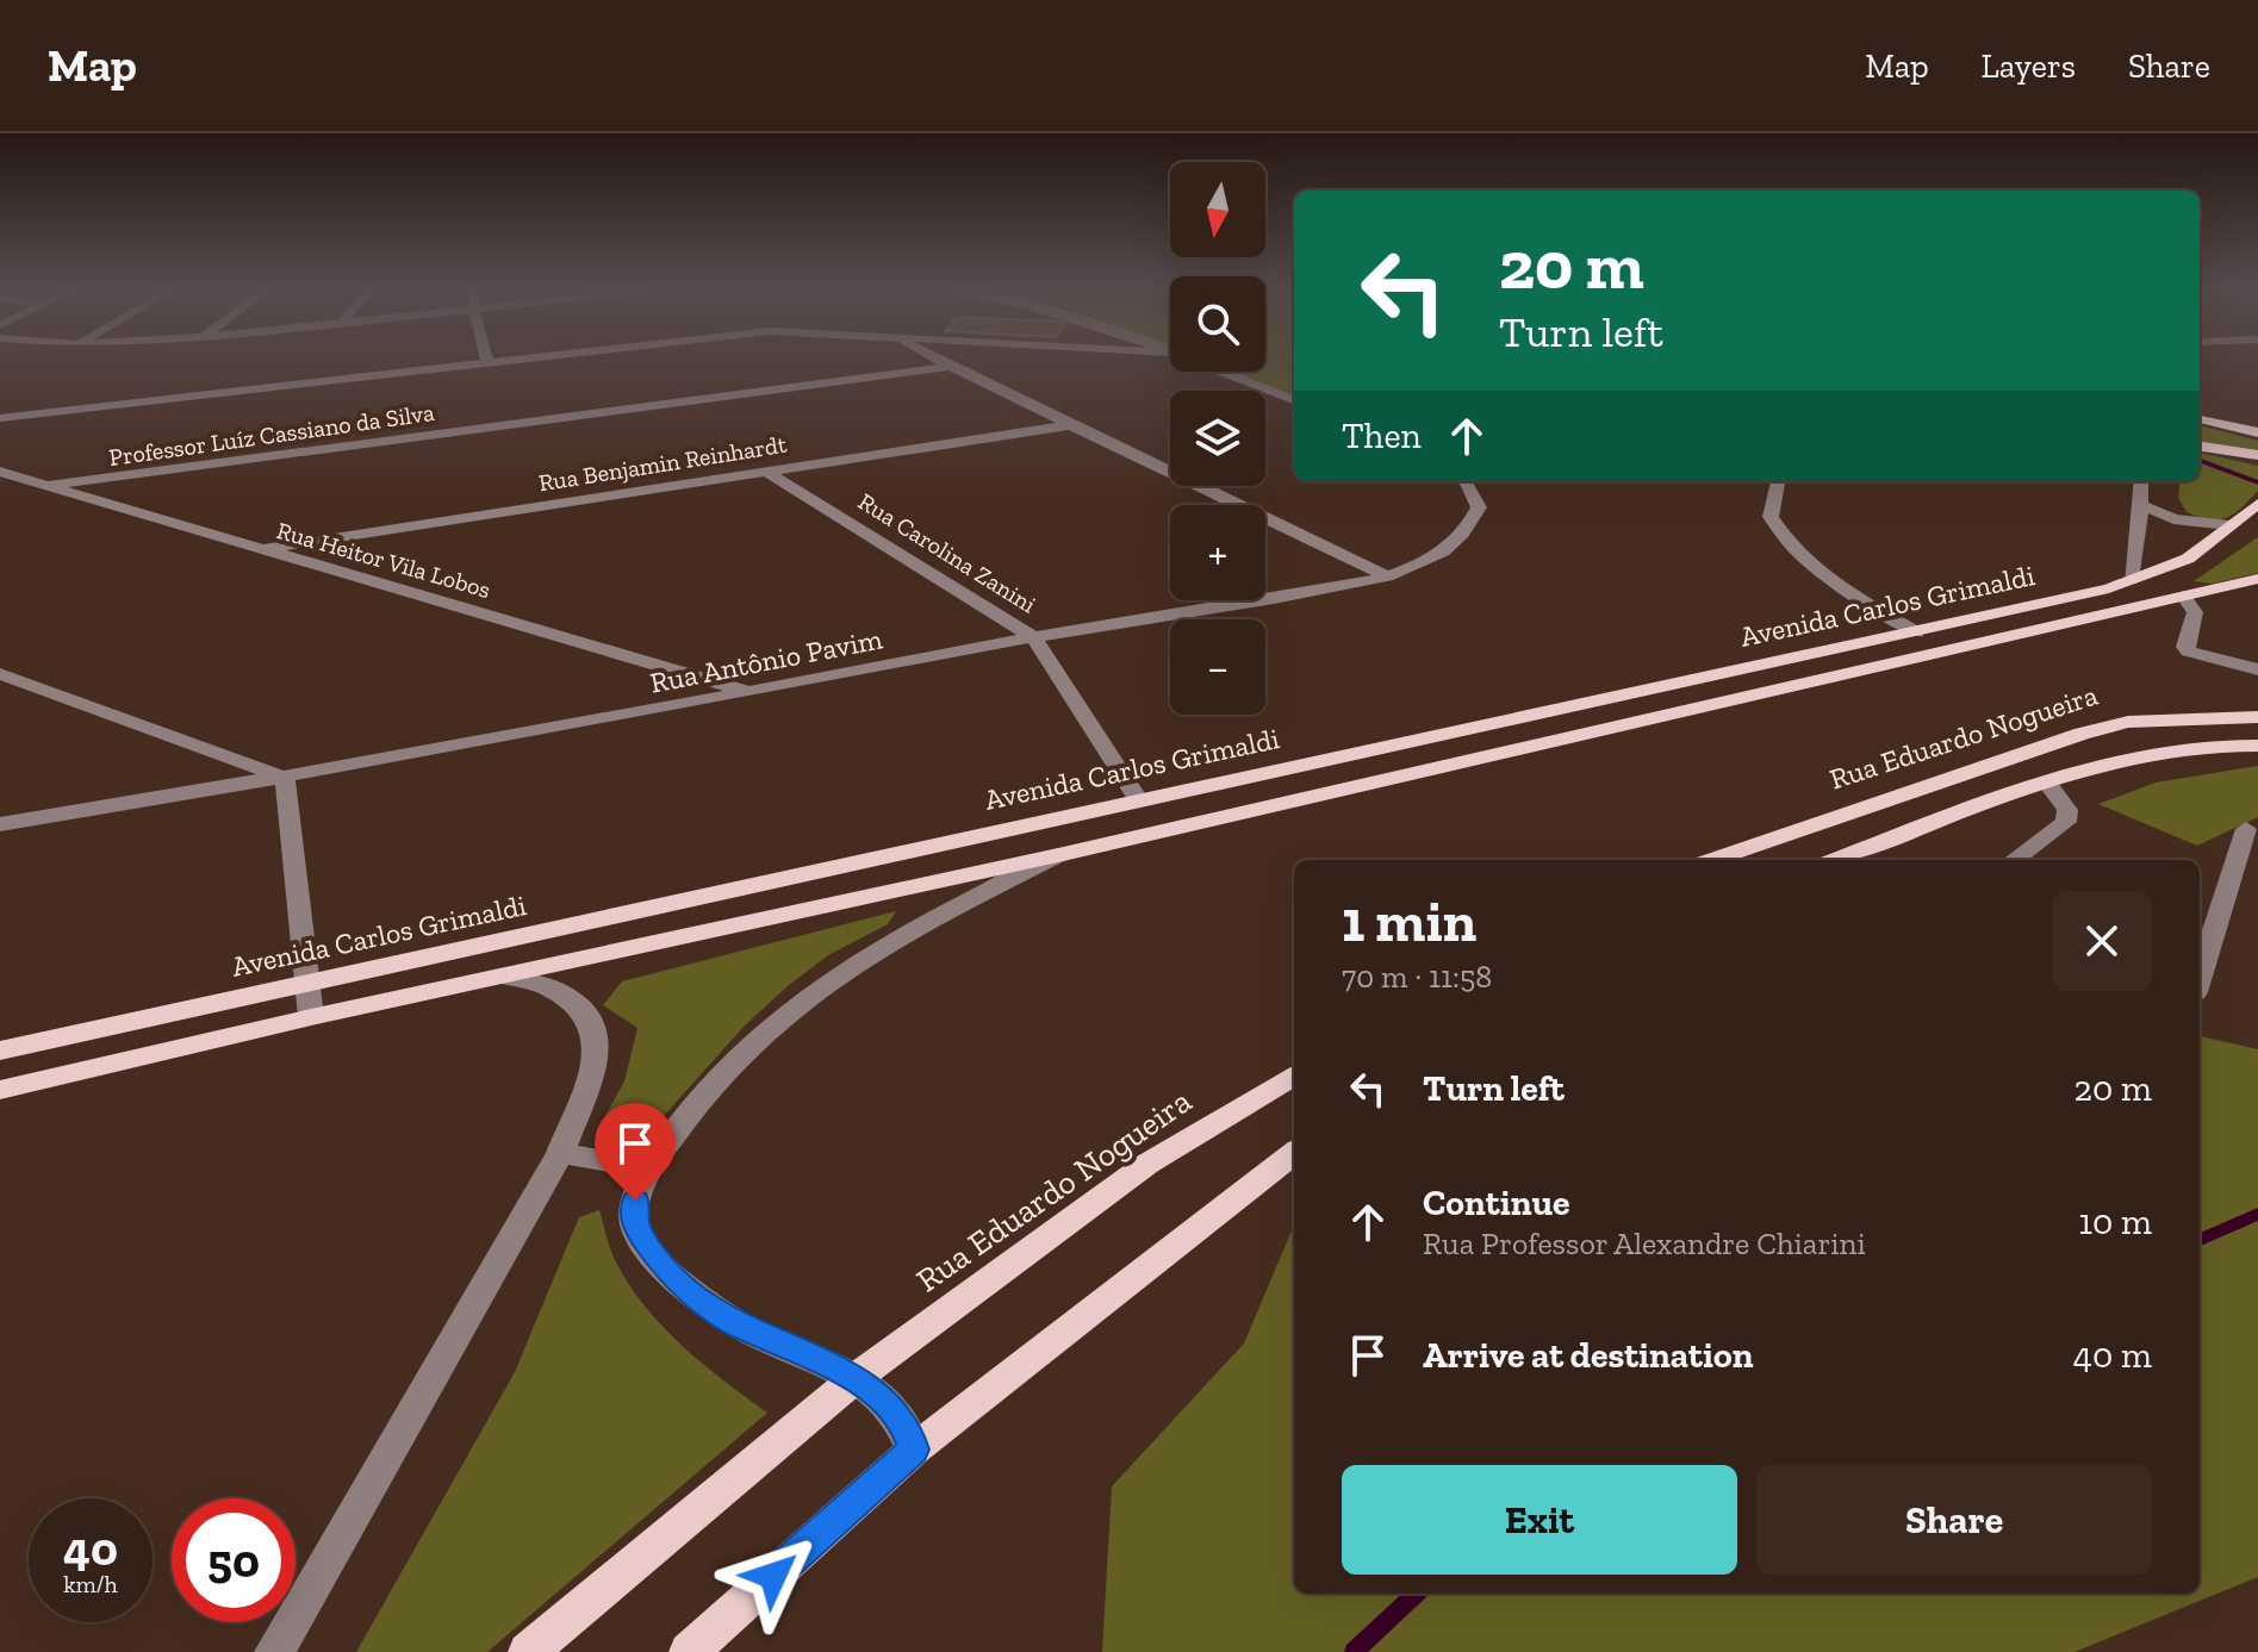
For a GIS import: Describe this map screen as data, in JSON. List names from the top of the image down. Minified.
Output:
{"streets":{"main road":["Avenida Carlos Grimaldi","Rua Eduardo Nogueira"],"street":["Professor Luíz Cassiano da Silva","Rua Benjamin Reinhardt","Rua Carolina Zanini","Rua Heitor Vila Lobos","Rua Antônio Pavim"]},"crossings":[["Professor Luíz Cassiano da Silva","Rua Heitor Vila Lobos"],["Rua Benjamin Reinhardt","Rua Carolina Zanini"],["Rua Benjamin Reinhardt","Rua Heitor Vila Lobos"],["Rua Carolina Zanini","Avenida Carlos Grimaldi"],["Rua Carolina Zanini","Rua Antônio Pavim"],["Rua Heitor Vila Lobos","Rua Antônio Pavim"]],"north":"bottom","page":{"header":"Map","nav":["Map","Layers","Share"],"map_buttons":["+","−"],"turn":["20 m","Turn left"],"then":"Then","heading":["1 min","70 m · 11:58"],"list":[{"name":"Turn left","value":"20 m"},{"name":"Continue","note":"Rua Professor Alexandre Chiarini","value":"10 m"},{"name":"Arrive at destination","value":"40 m"}],"buttons":["Exit","Share"],"speed":"40 km/h","limit":"50"}}
